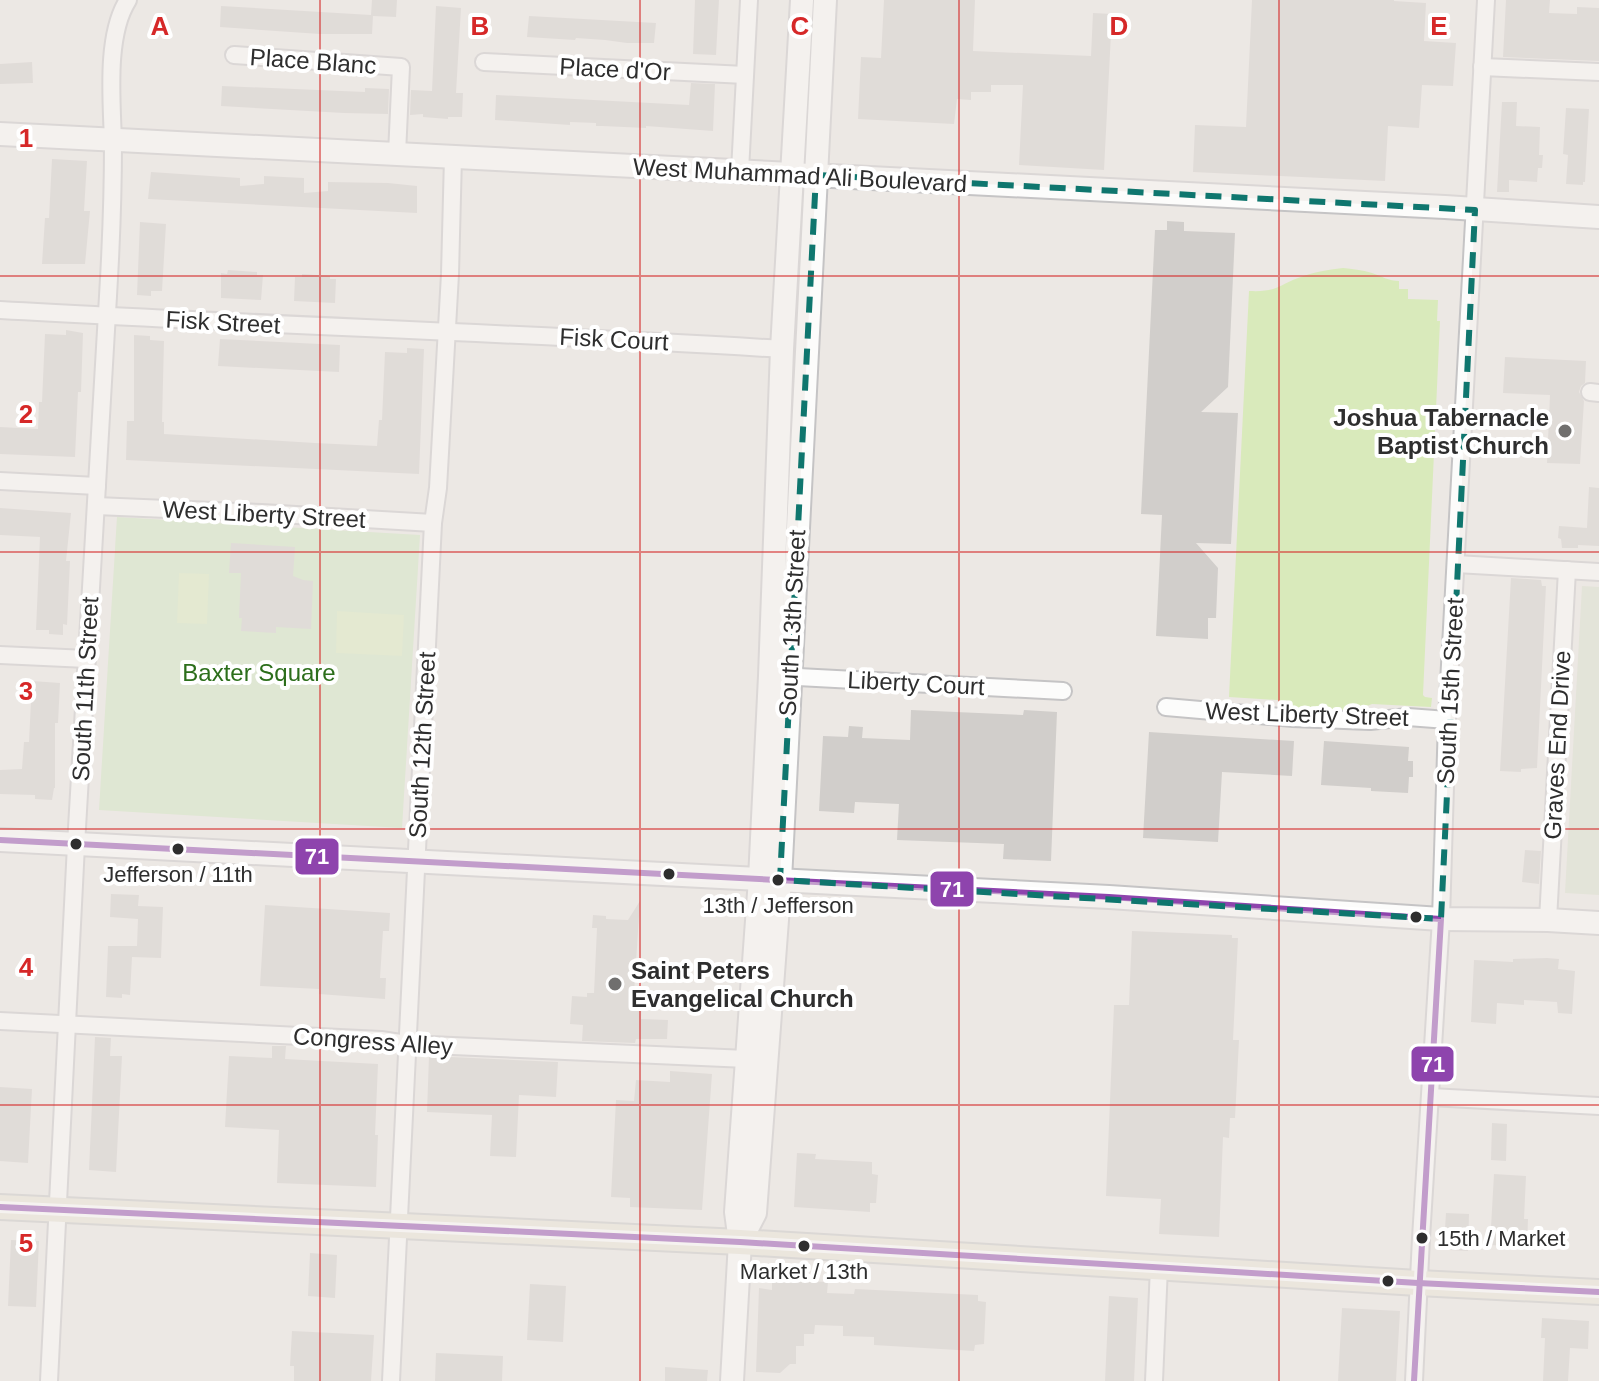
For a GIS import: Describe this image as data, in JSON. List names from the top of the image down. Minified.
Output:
{"streets":{"street":["Place Blanc","Place d'Or","West Muhammad Ali Boulevard","Fisk Street","Fisk Court","West Liberty Street","South 13th Street","Liberty Court","South 11th Street","South 15th Street","South 12th Street","Graves End Drive","Congress Alley"]},"crossings":[["Place Blanc","West Muhammad Ali Boulevard"],["West Muhammad Ali Boulevard","South 13th Street"],["West Muhammad Ali Boulevard","South 11th Street"],["West Muhammad Ali Boulevard","South 15th Street"],["West Muhammad Ali Boulevard","South 12th Street"],["Fisk Street","Fisk Court"],["Fisk Street","South 11th Street"],["Fisk Street","South 12th Street"],["Fisk Court","South 13th Street"],["Fisk Court","South 12th Street"],["West Liberty Street","South 11th Street"],["West Liberty Street","South 15th Street"],["West Liberty Street","South 12th Street"],["South 13th Street","Liberty Court"],["South 13th Street","Congress Alley"],["South 11th Street","Congress Alley"],["South 12th Street","Congress Alley"]],"parks":["Baxter Square"],"places":["Joshua Tabernacle Baptist Church","Jefferson / 11th","13th / Jefferson","Saint Peters Evangelical Church","15th / Market","Market / 13th"],"lines":["transit line 71"],"grid":{"columns":["A","B","C","D","E"],"rows":["1","2","3","4","5"]}}
